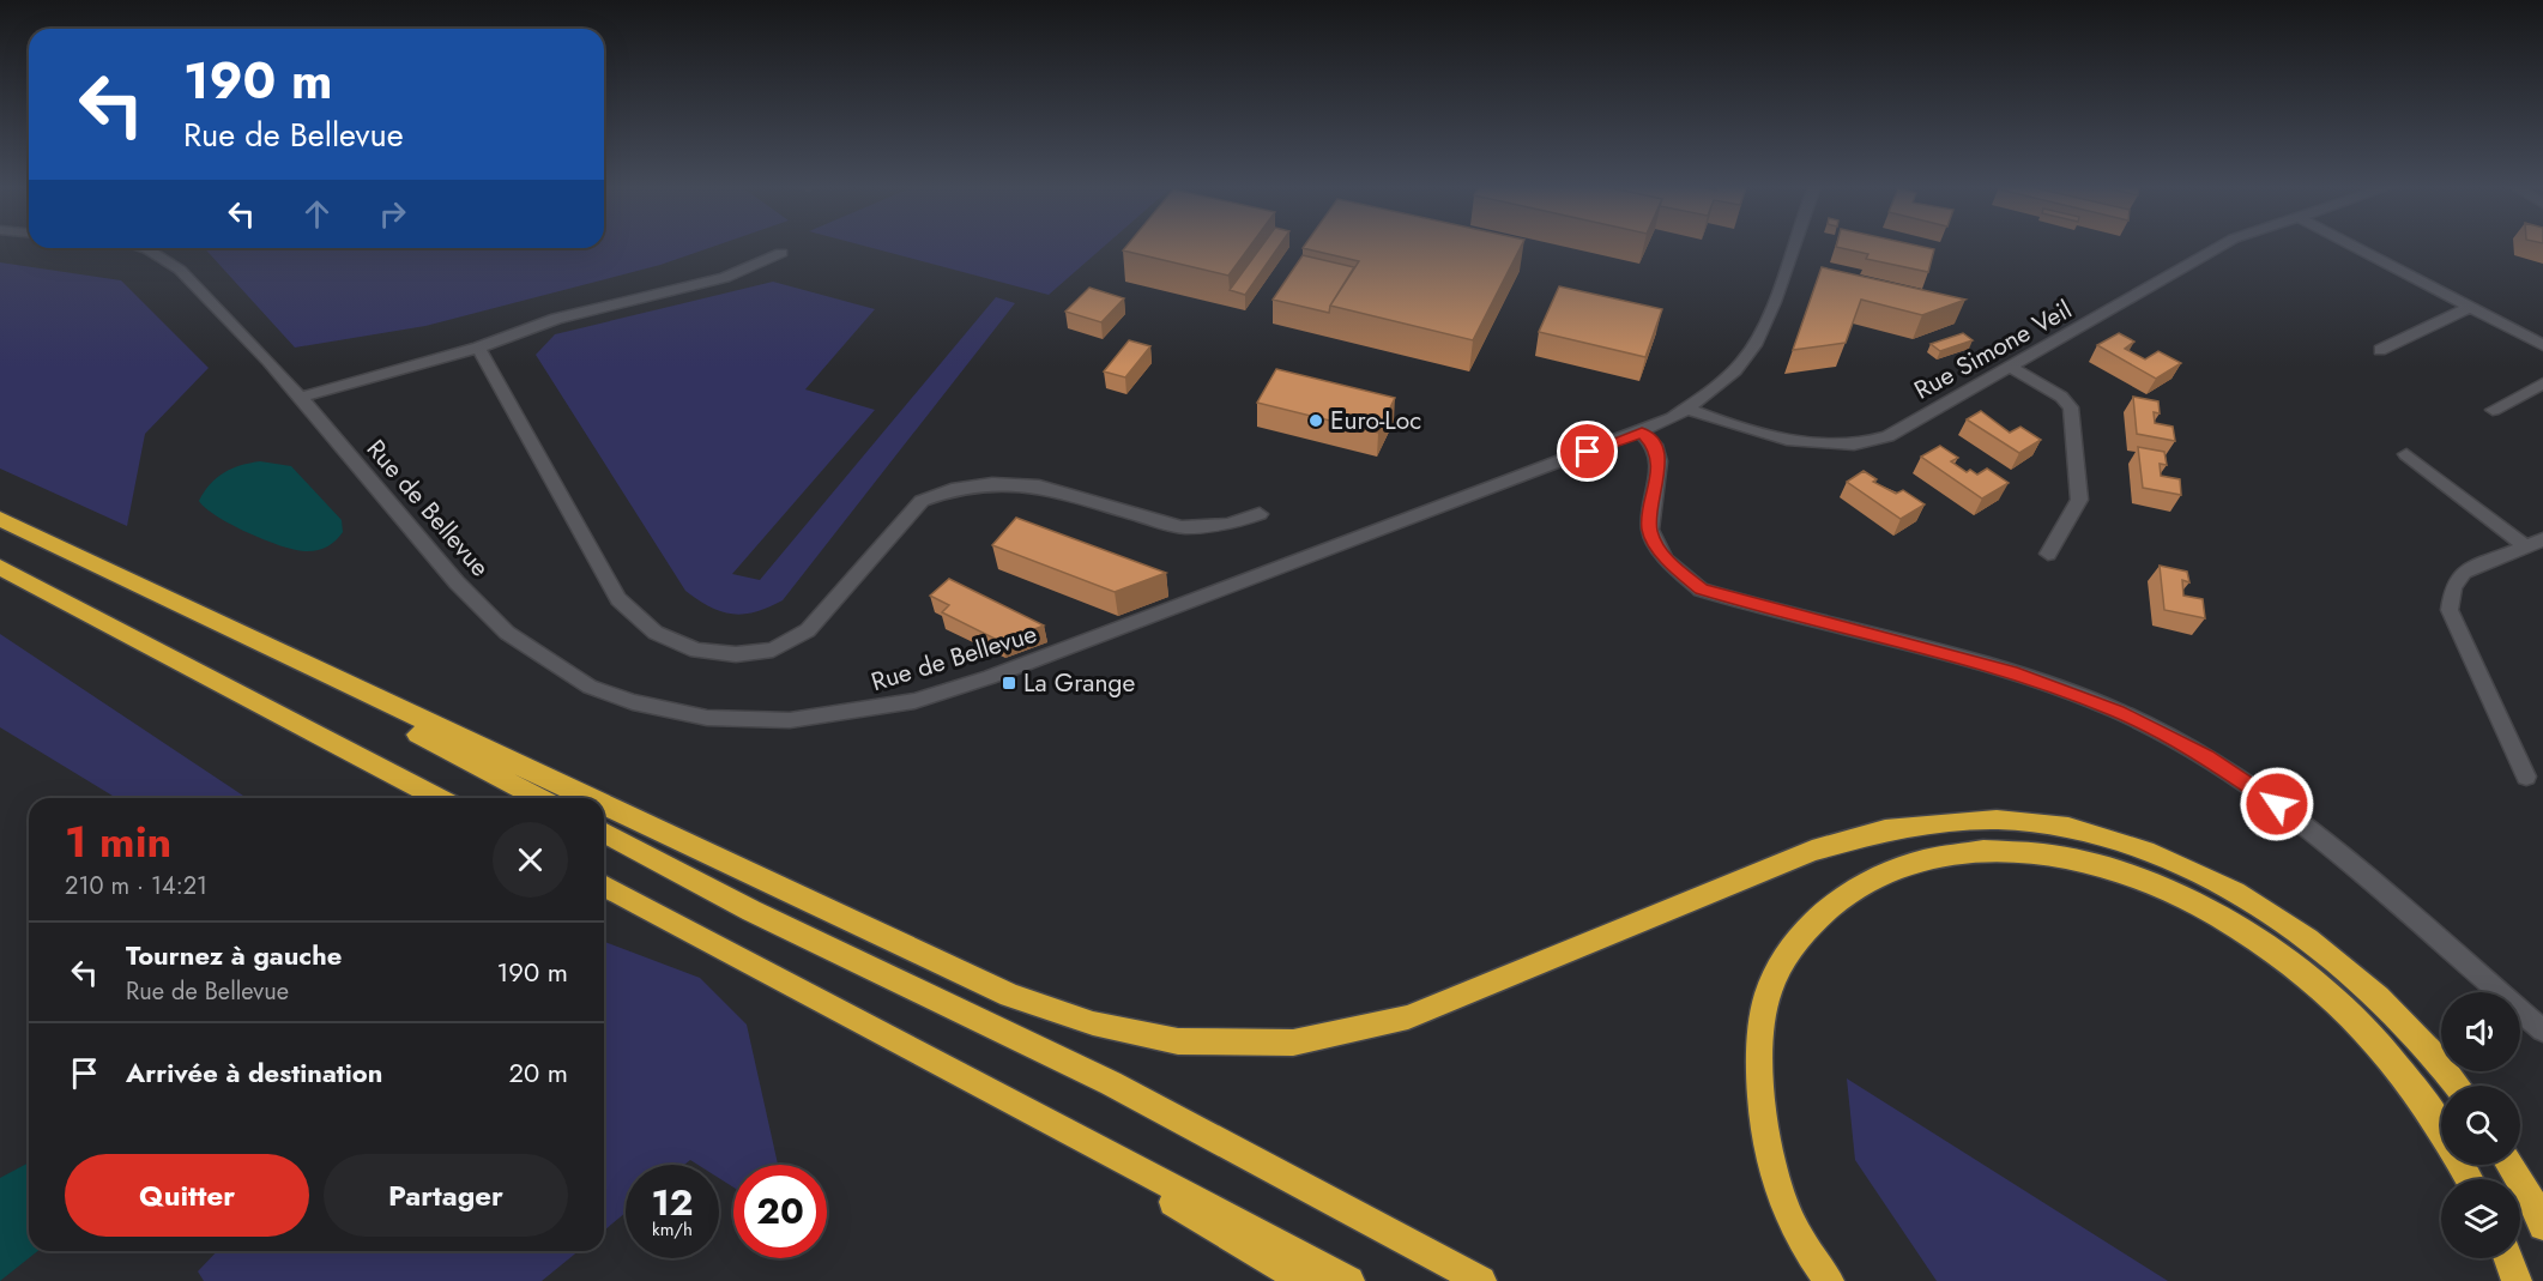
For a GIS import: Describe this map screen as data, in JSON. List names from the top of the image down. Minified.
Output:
{"streets":{"street":["Rue Simone Veil","Rue de Bellevue"]},"crossings":[["Rue Simone Veil","Rue de Bellevue"]],"places":{"other":["Euro-Loc"],"transit":["La Grange"]},"page":{"turn":["190 m","Rue de Bellevue"],"heading":["1 min","210 m · 14:21"],"list":[{"name":"Tournez à gauche","note":"Rue de Bellevue","value":"190 m"},{"name":"Arrivée à destination","value":"20 m"}],"buttons":["Quitter","Partager"],"speed":"12 km/h","limit":"20"}}
